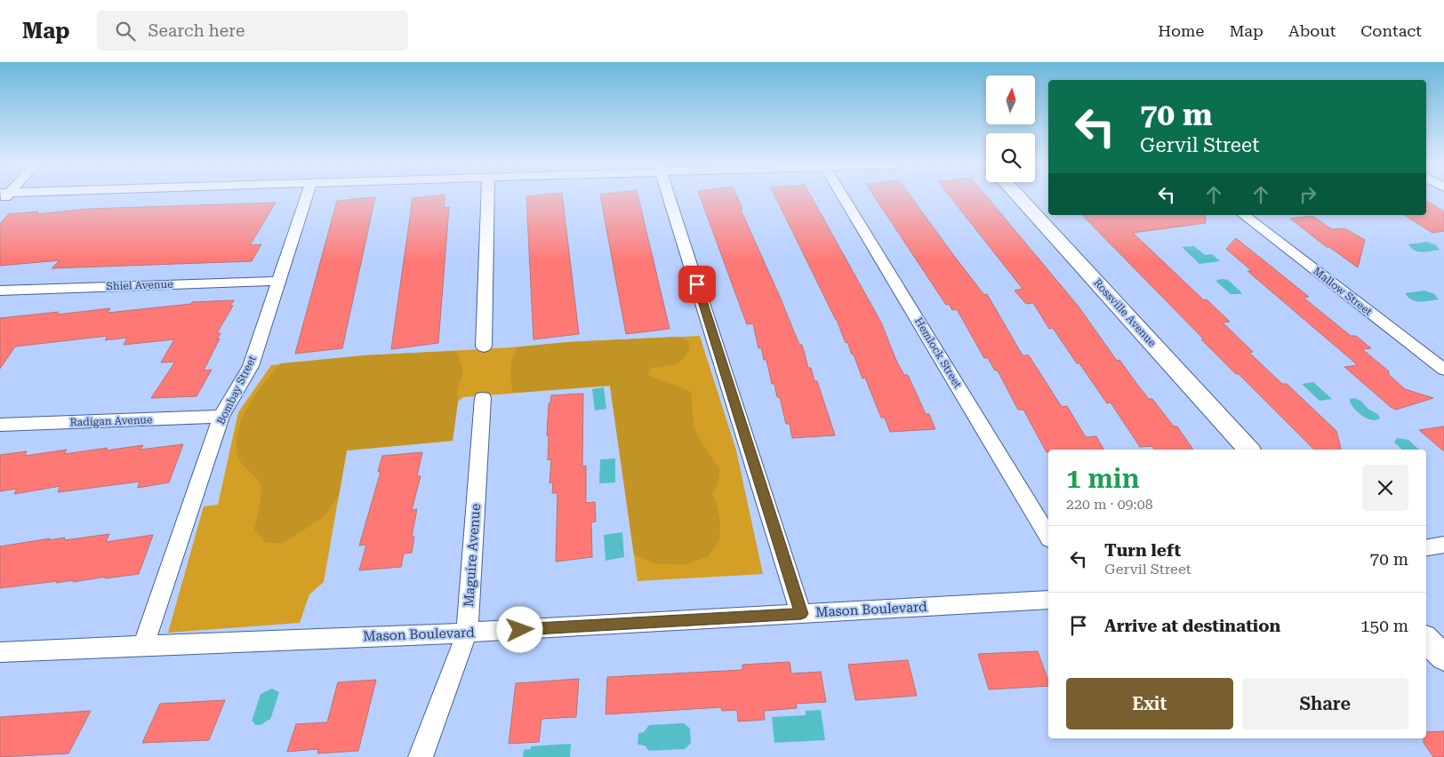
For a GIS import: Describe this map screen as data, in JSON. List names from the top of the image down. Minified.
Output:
{"streets":{"street":["Shiel Avenue","Mallow Street","Rossville Avenue","Hemlock Street","Bombay Street","Radigan Avenue","Maguire Avenue","Mason Boulevard"]},"crossings":[["Shiel Avenue","Bombay Street"],["Bombay Street","Radigan Avenue"],["Bombay Street","Mason Boulevard"],["Maguire Avenue","Mason Boulevard"]],"north":"top","page":{"header":"Map","search":"Search here","nav":["Home","Map","About","Contact"],"turn":["70 m","Gervil Street"],"heading":["1 min","220 m · 09:08"],"list":[{"name":"Turn left","note":"Gervil Street","value":"70 m"},{"name":"Arrive at destination","value":"150 m"}],"buttons":["Exit","Share"]}}
